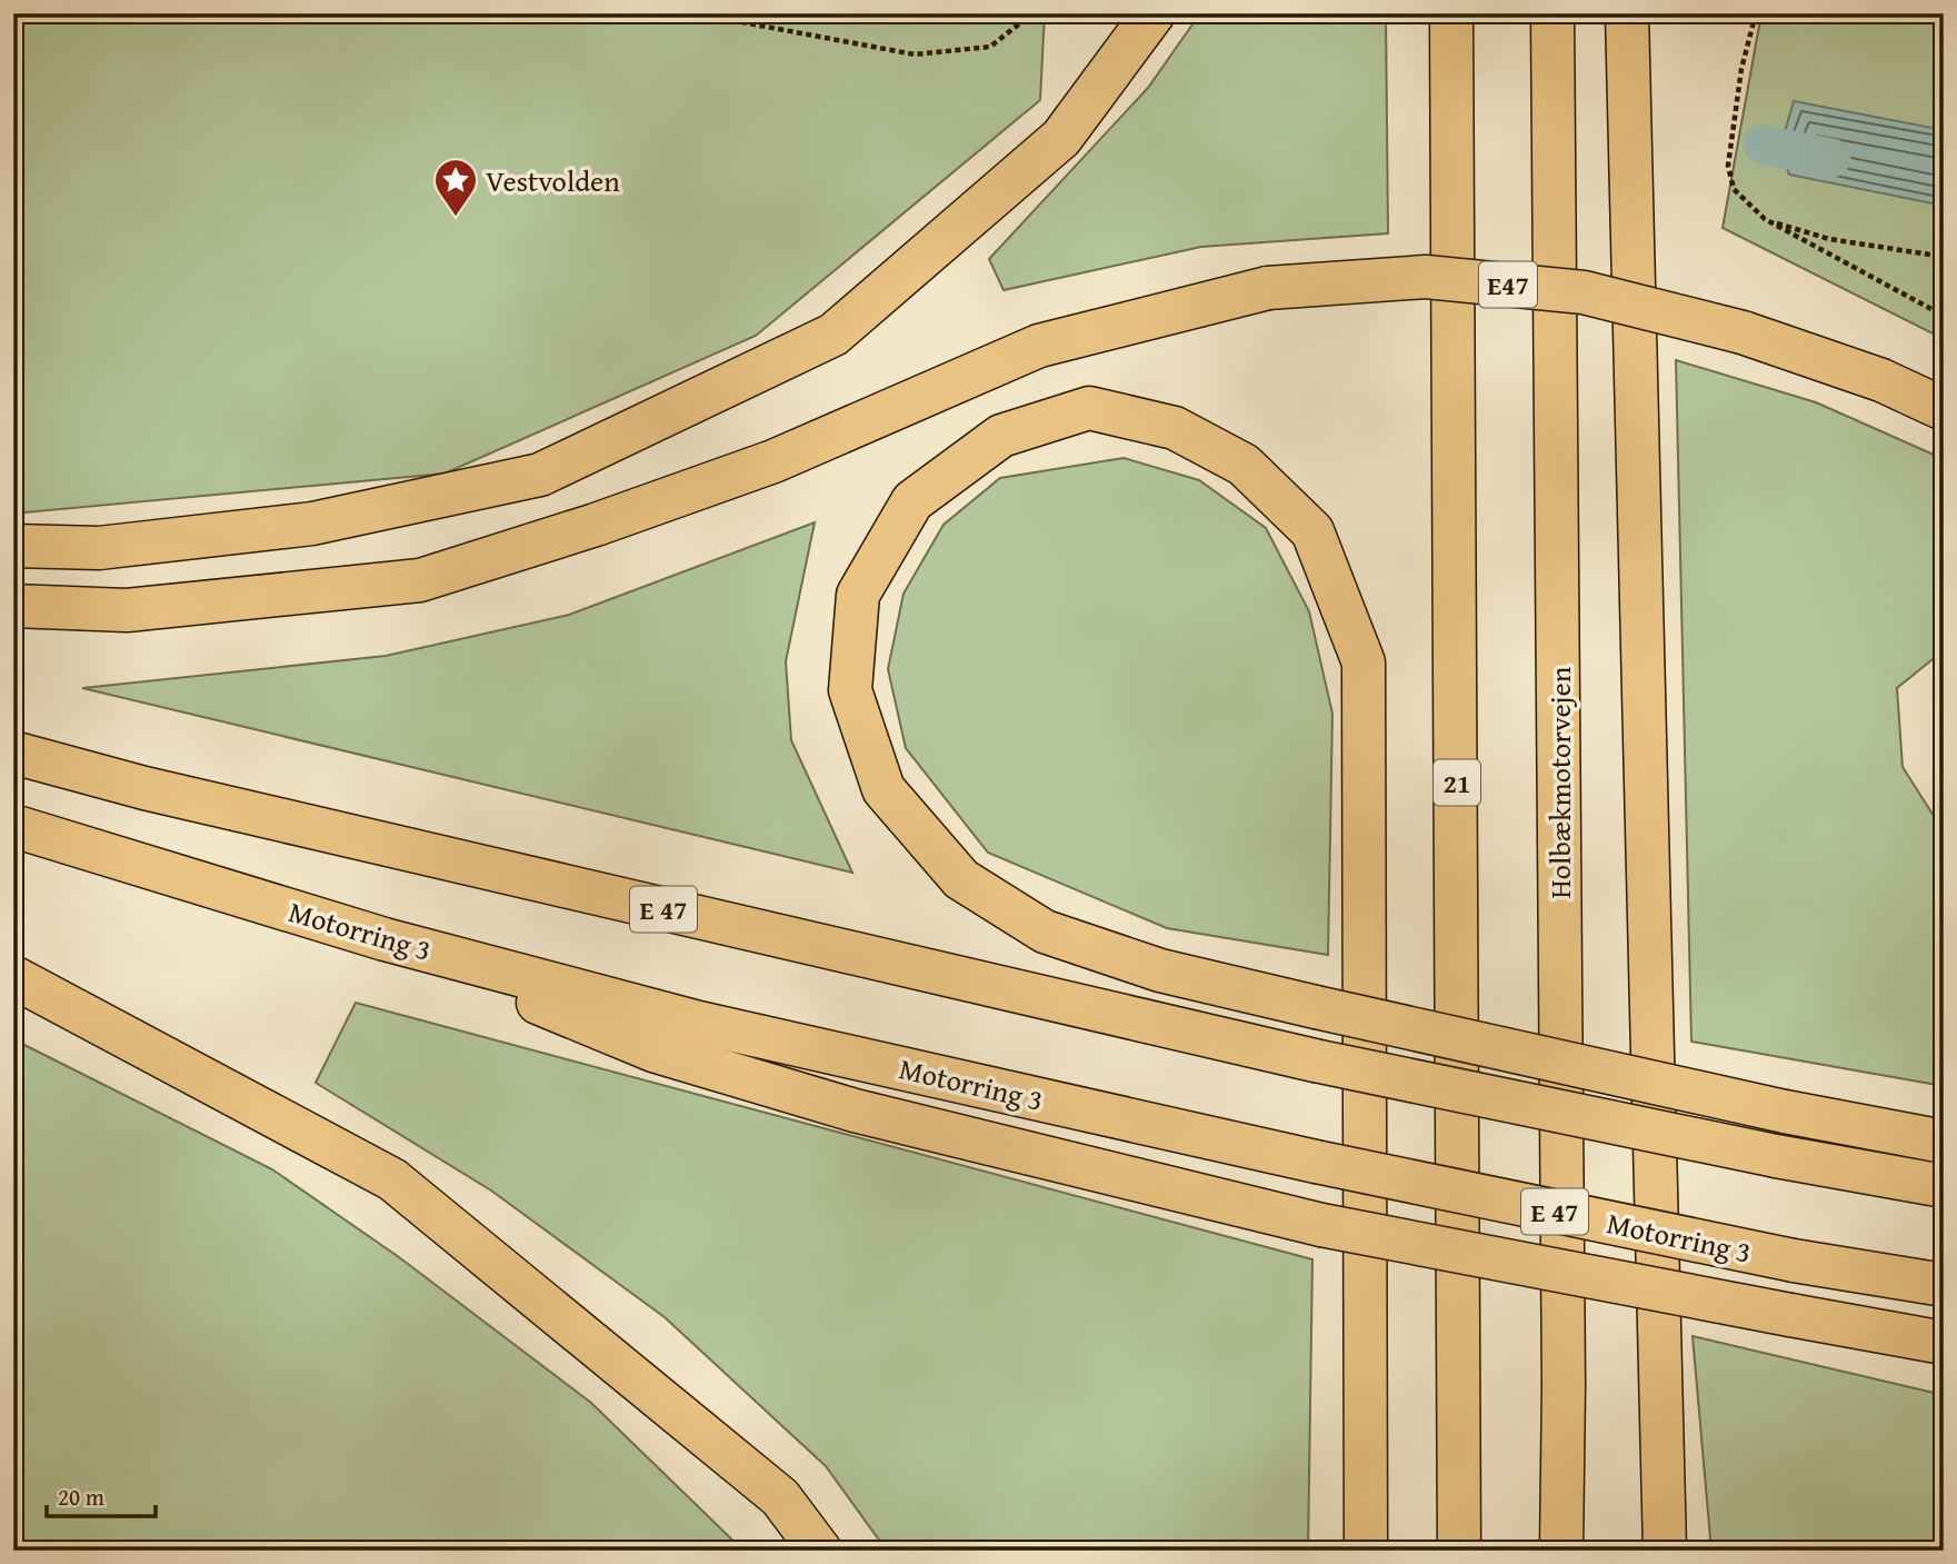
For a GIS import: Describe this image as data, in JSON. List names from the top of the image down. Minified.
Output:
{"streets":{"highway":["E47","21","Holbækmotorvejen","E 47","Motorring 3"]},"places":{"place":["Vestvolden"]},"scale_bar":"20 m"}
